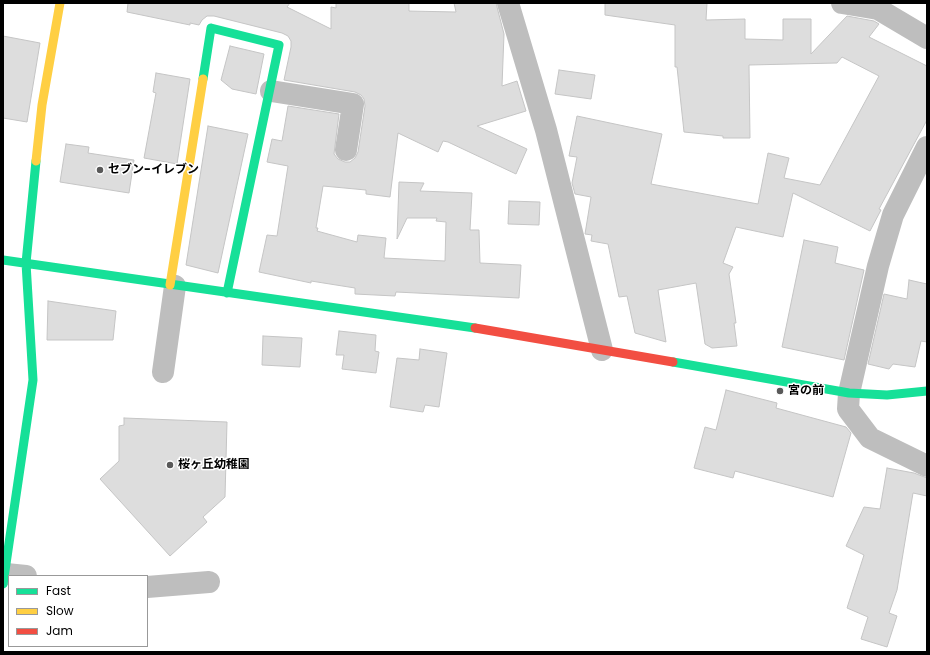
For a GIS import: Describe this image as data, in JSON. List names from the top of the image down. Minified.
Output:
{"places":["セブン-イレブン","宮の前","桜ヶ丘幼稚園"],"legend":["Fast","Slow","Jam"]}
